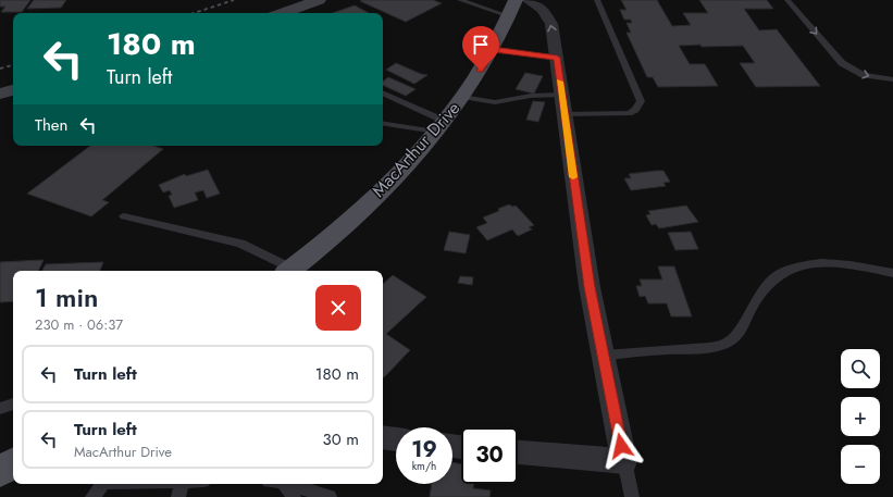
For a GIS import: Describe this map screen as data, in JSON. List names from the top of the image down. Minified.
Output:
{"streets":{"main road":["MacArthur Drive"]},"page":{"turn":["180 m","Turn left"],"then":"Then","heading":["1 min","230 m · 06:37"],"list":[{"name":"Turn left","value":"180 m"},{"name":"Turn left","note":"MacArthur Drive","value":"30 m"}],"map_buttons":["+","−"],"speed":"19 km/h","limit":"30"}}
